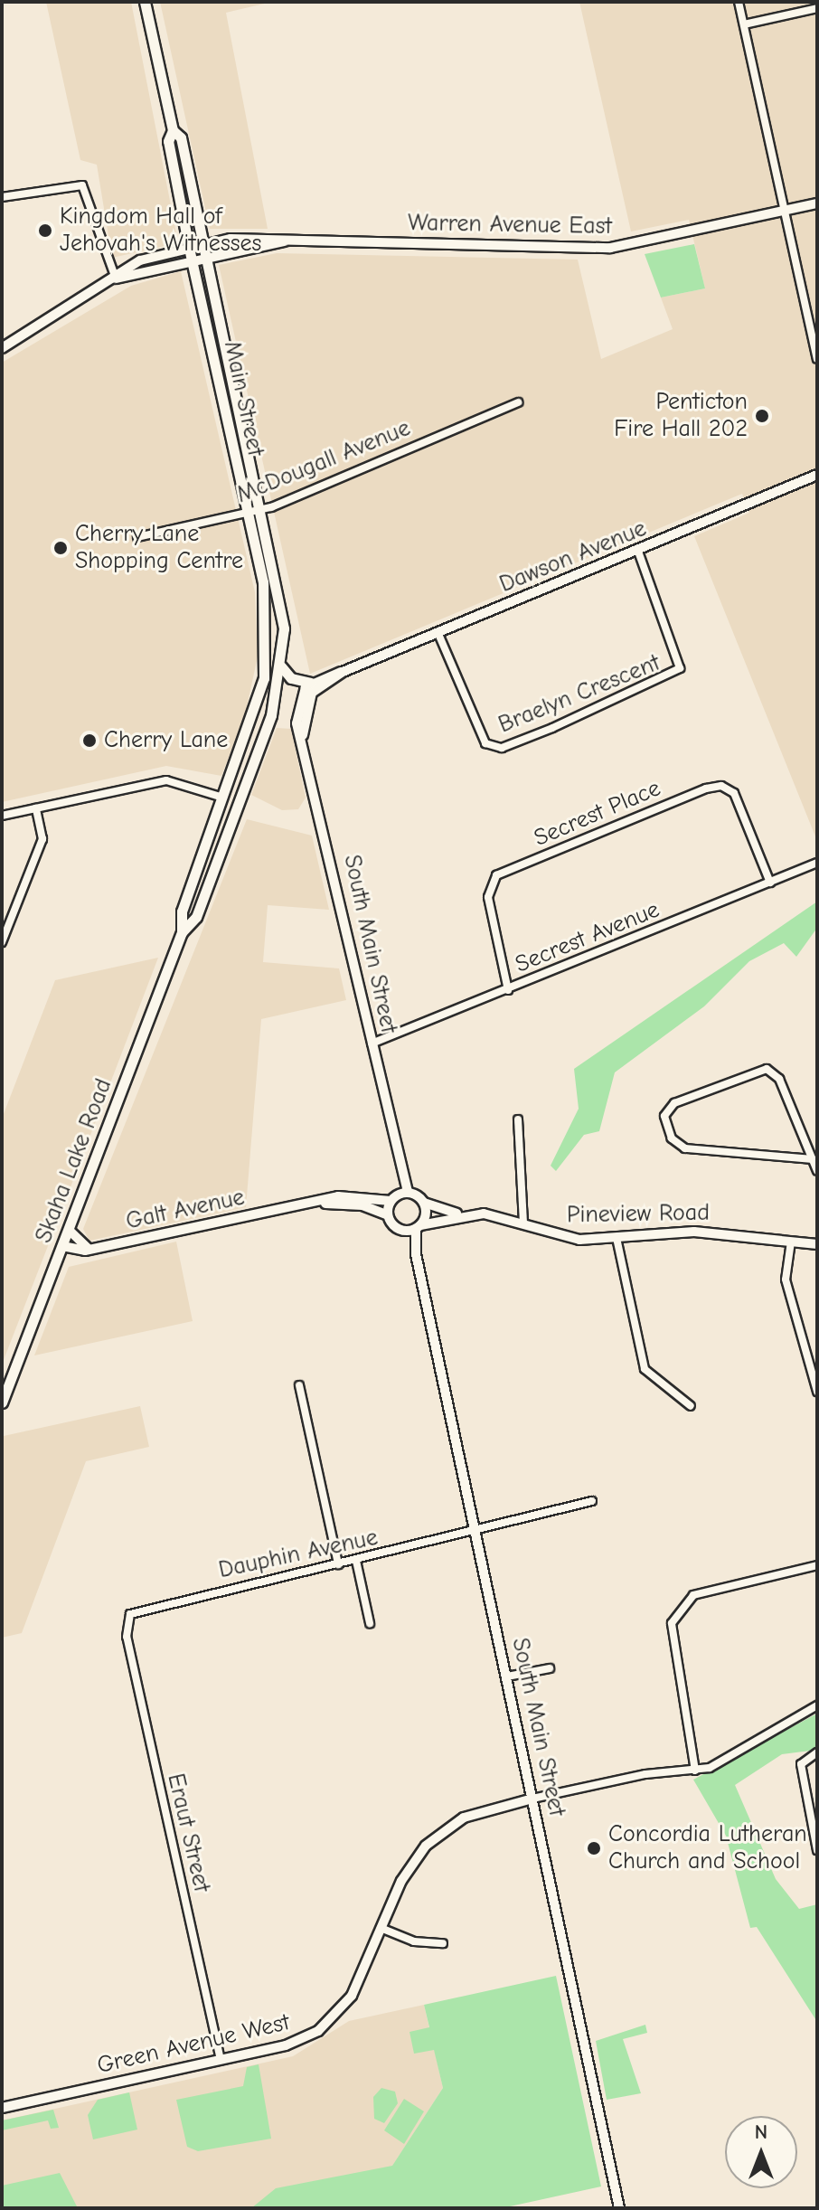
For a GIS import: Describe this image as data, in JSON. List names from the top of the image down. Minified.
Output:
{"streets":{"main road":["Main Street","Skaha Lake Road"],"street":["Warren Avenue East","McDougall Avenue","Dawson Avenue","Braelyn Crescent","Secrest Place","Secrest Avenue","South Main Street","Galt Avenue","Pineview Road","Dauphin Avenue","Eraut Street","Green Avenue West"]},"crossings":[["Warren Avenue East","Main Street"],["Main Street","McDougall Avenue"],["Main Street","Skaha Lake Road"],["Dawson Avenue","Braelyn Crescent"],["Dawson Avenue","South Main Street"],["Secrest Place","Secrest Avenue"],["Secrest Avenue","South Main Street"],["South Main Street","Galt Avenue"],["South Main Street","Pineview Road"],["South Main Street","Dauphin Avenue"],["South Main Street","Green Avenue West"],["Skaha Lake Road","Galt Avenue"],["Galt Avenue","Pineview Road"],["Dauphin Avenue","Eraut Street"],["Eraut Street","Green Avenue West"]],"places":["Kingdom Hall of Jehovah's Witnesses","Penticton Fire Hall 202","Cherry Lane Shopping Centre","Cherry Lane","Concordia Lutheran Church and School"],"north":"top"}
